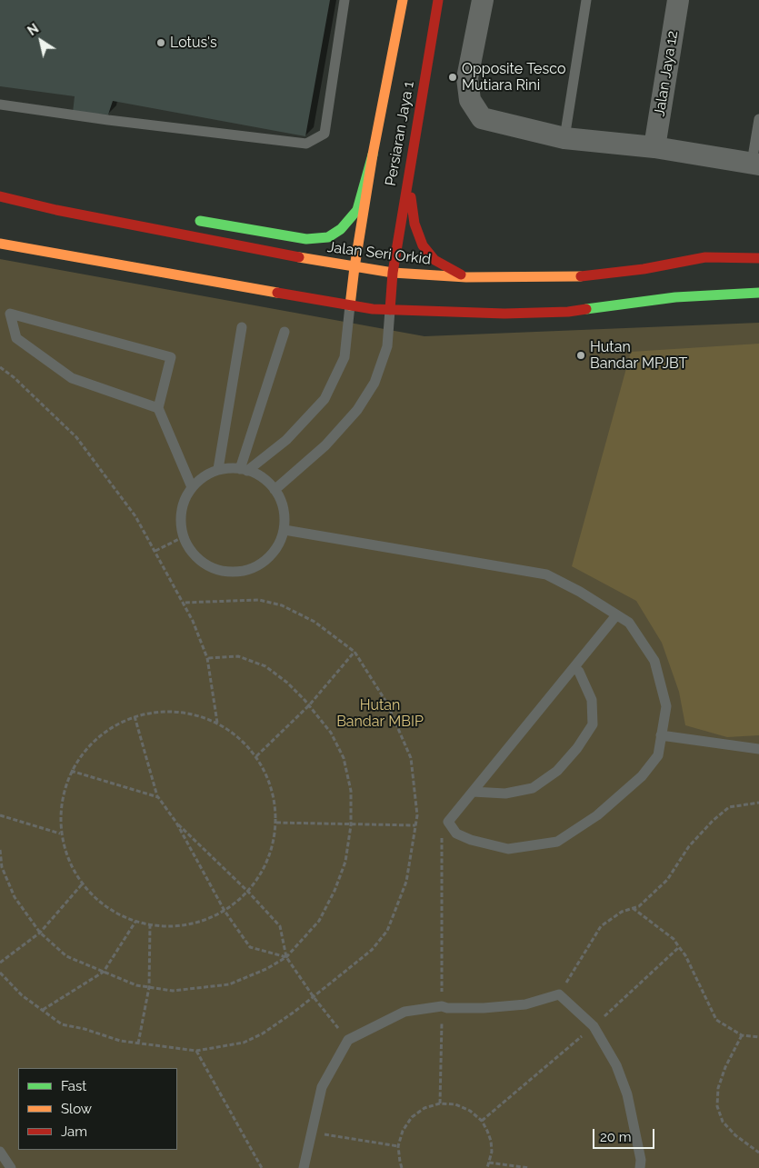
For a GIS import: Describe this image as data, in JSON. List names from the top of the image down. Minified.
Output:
{"streets":{"main road":["Persiaran Jaya 1","Jalan Seri Orkid"],"street":["Jalan Jaya 12"]},"crossings":[["Persiaran Jaya 1","Jalan Seri Orkid"]],"parks":["Hutan Bandar MBIP"],"places":["Lotus's","Opposite Tesco Mutiara Rini","Hutan Bandar MPJBT"],"legend":["Fast","Slow","Jam"],"scale_bar":"20 m","north":"top left"}
